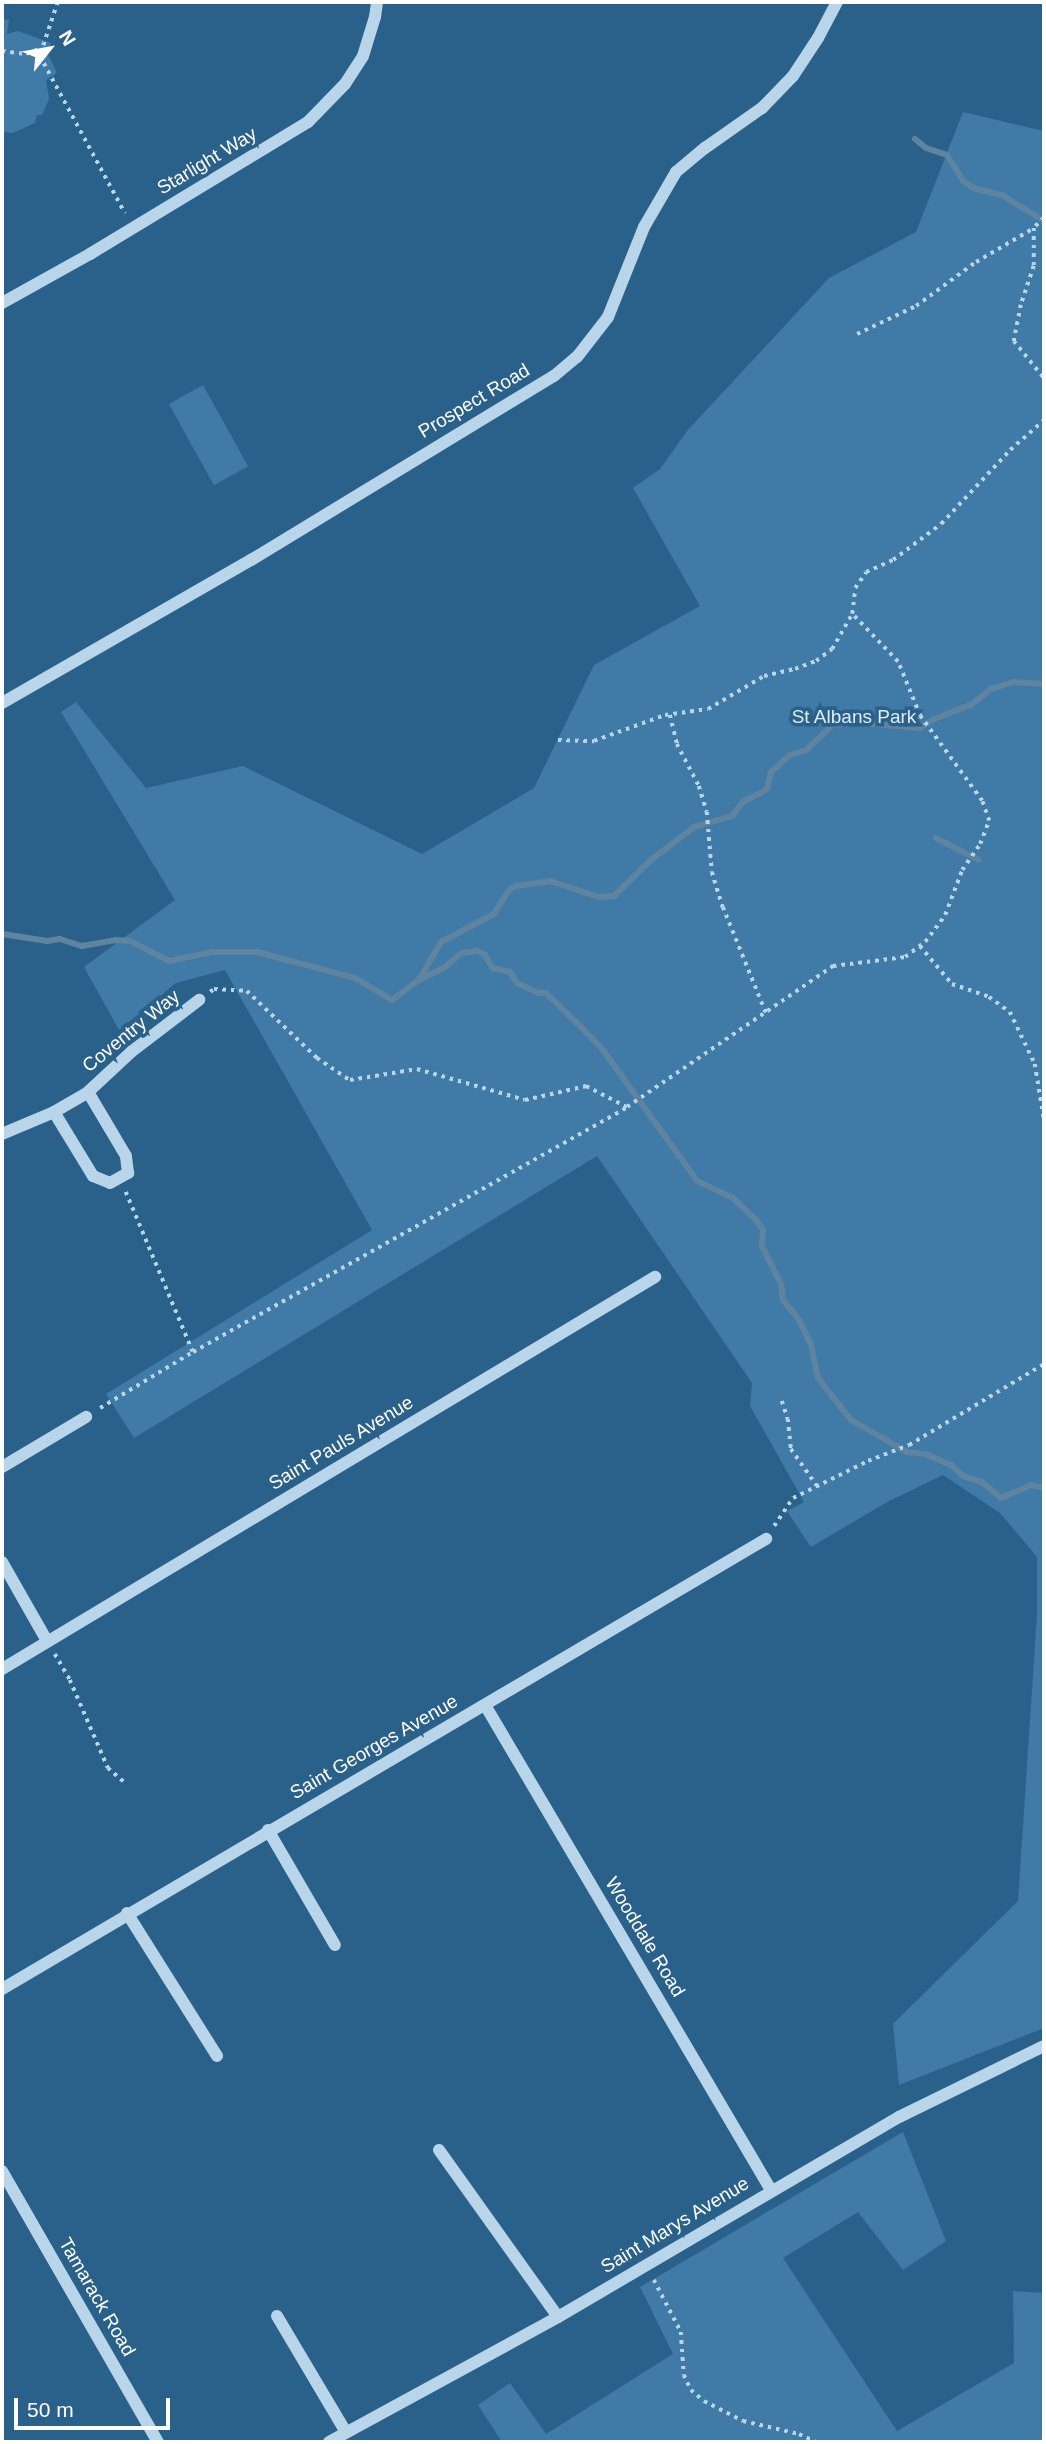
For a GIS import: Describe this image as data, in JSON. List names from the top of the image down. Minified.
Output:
{"streets":{"street":["Starlight Way","Prospect Road","Coventry Way","Saint Pauls Avenue","Saint Georges Avenue","Wooddale Road","Saint Marys Avenue","Tamarack Road"]},"crossings":[["Saint Georges Avenue","Wooddale Road"],["Wooddale Road","Saint Marys Avenue"]],"parks":["St Albans Park"],"scale_bar":"50 m","north":"top right"}
